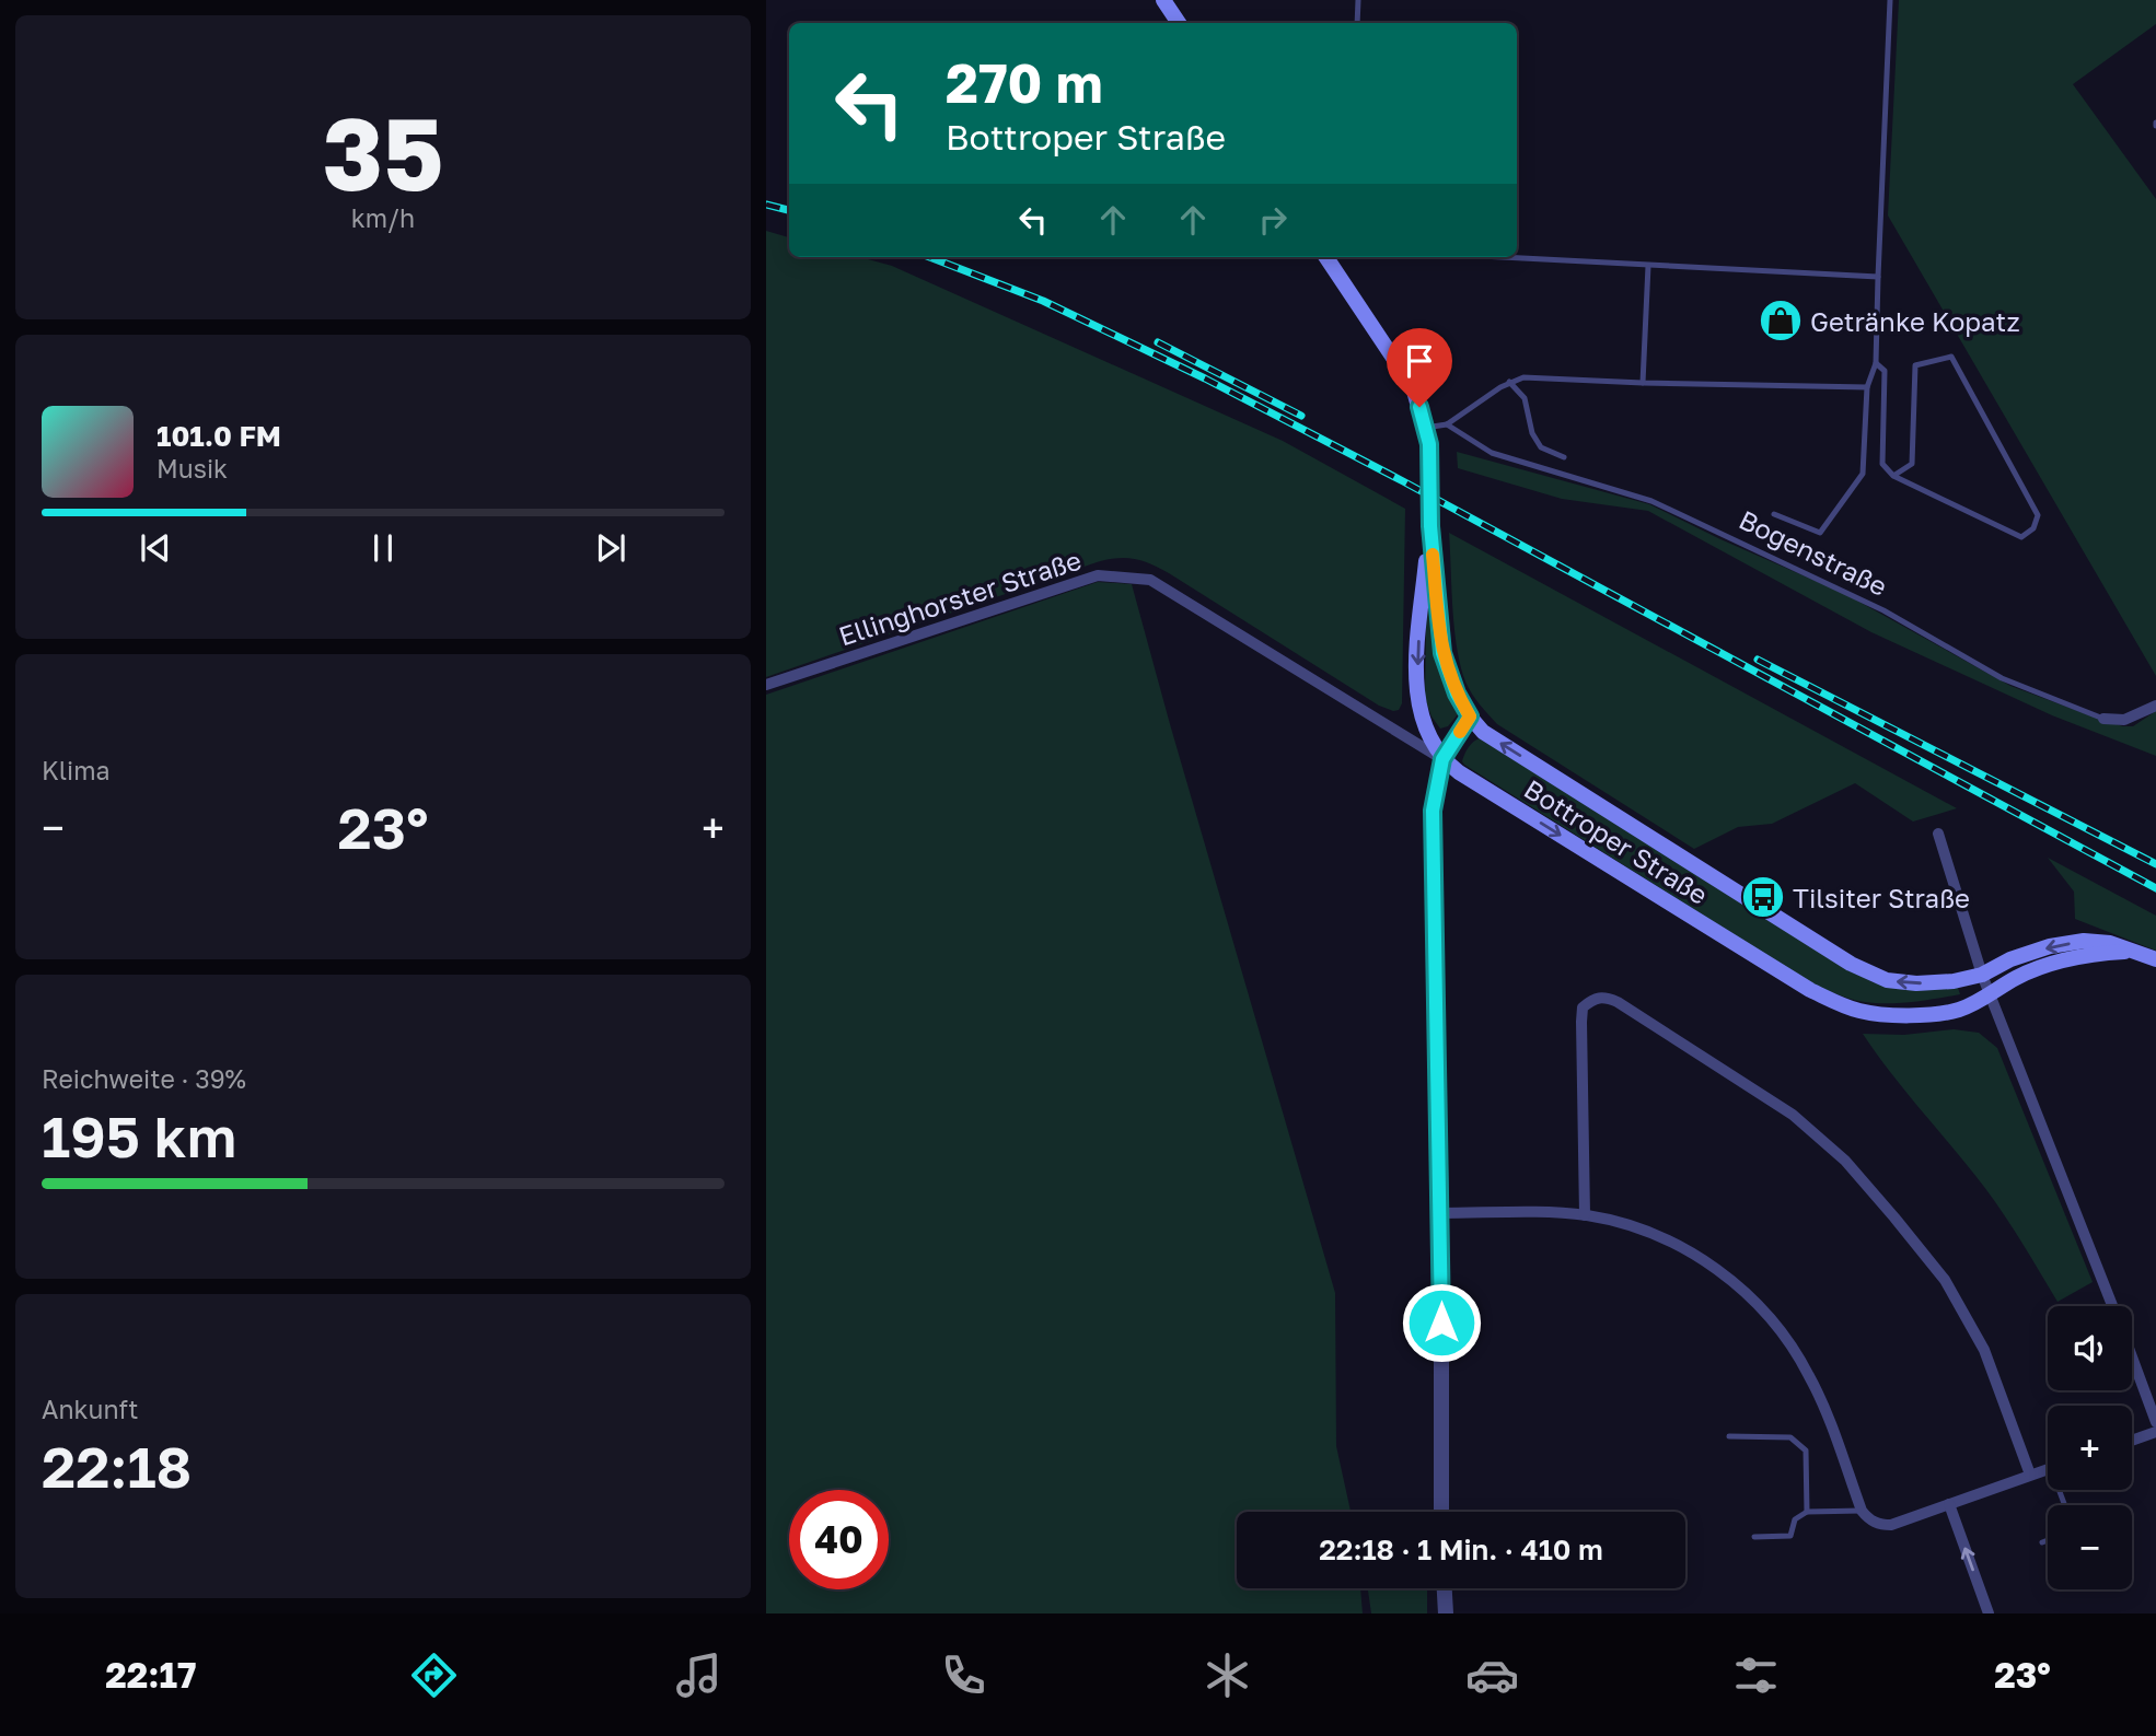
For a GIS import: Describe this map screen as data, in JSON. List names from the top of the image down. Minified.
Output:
{"streets":{"main road":["Bottroper Straße"],"street":["Bogenstraße","Ellinghorster Straße"]},"crossings":[["Ellinghorster Straße","Bottroper Straße"]],"places":{"shop":["Getränke Kopatz"],"bus stop":["Tilsiter Straße"]},"page":{"tile":[["35","km/h"],"Klima",["Reichweite · 39%","195 km"],["Ankunft","22:18"]],"turn":["270 m","Bottroper Straße"],"song":["101.0 FM","Musik"],"heat":["−","23°","+"],"map_buttons":["+","−"],"limit":"40","trip":"22:18 · 1 Min. · 410 m","tabs":["22:17","23°"]}}
